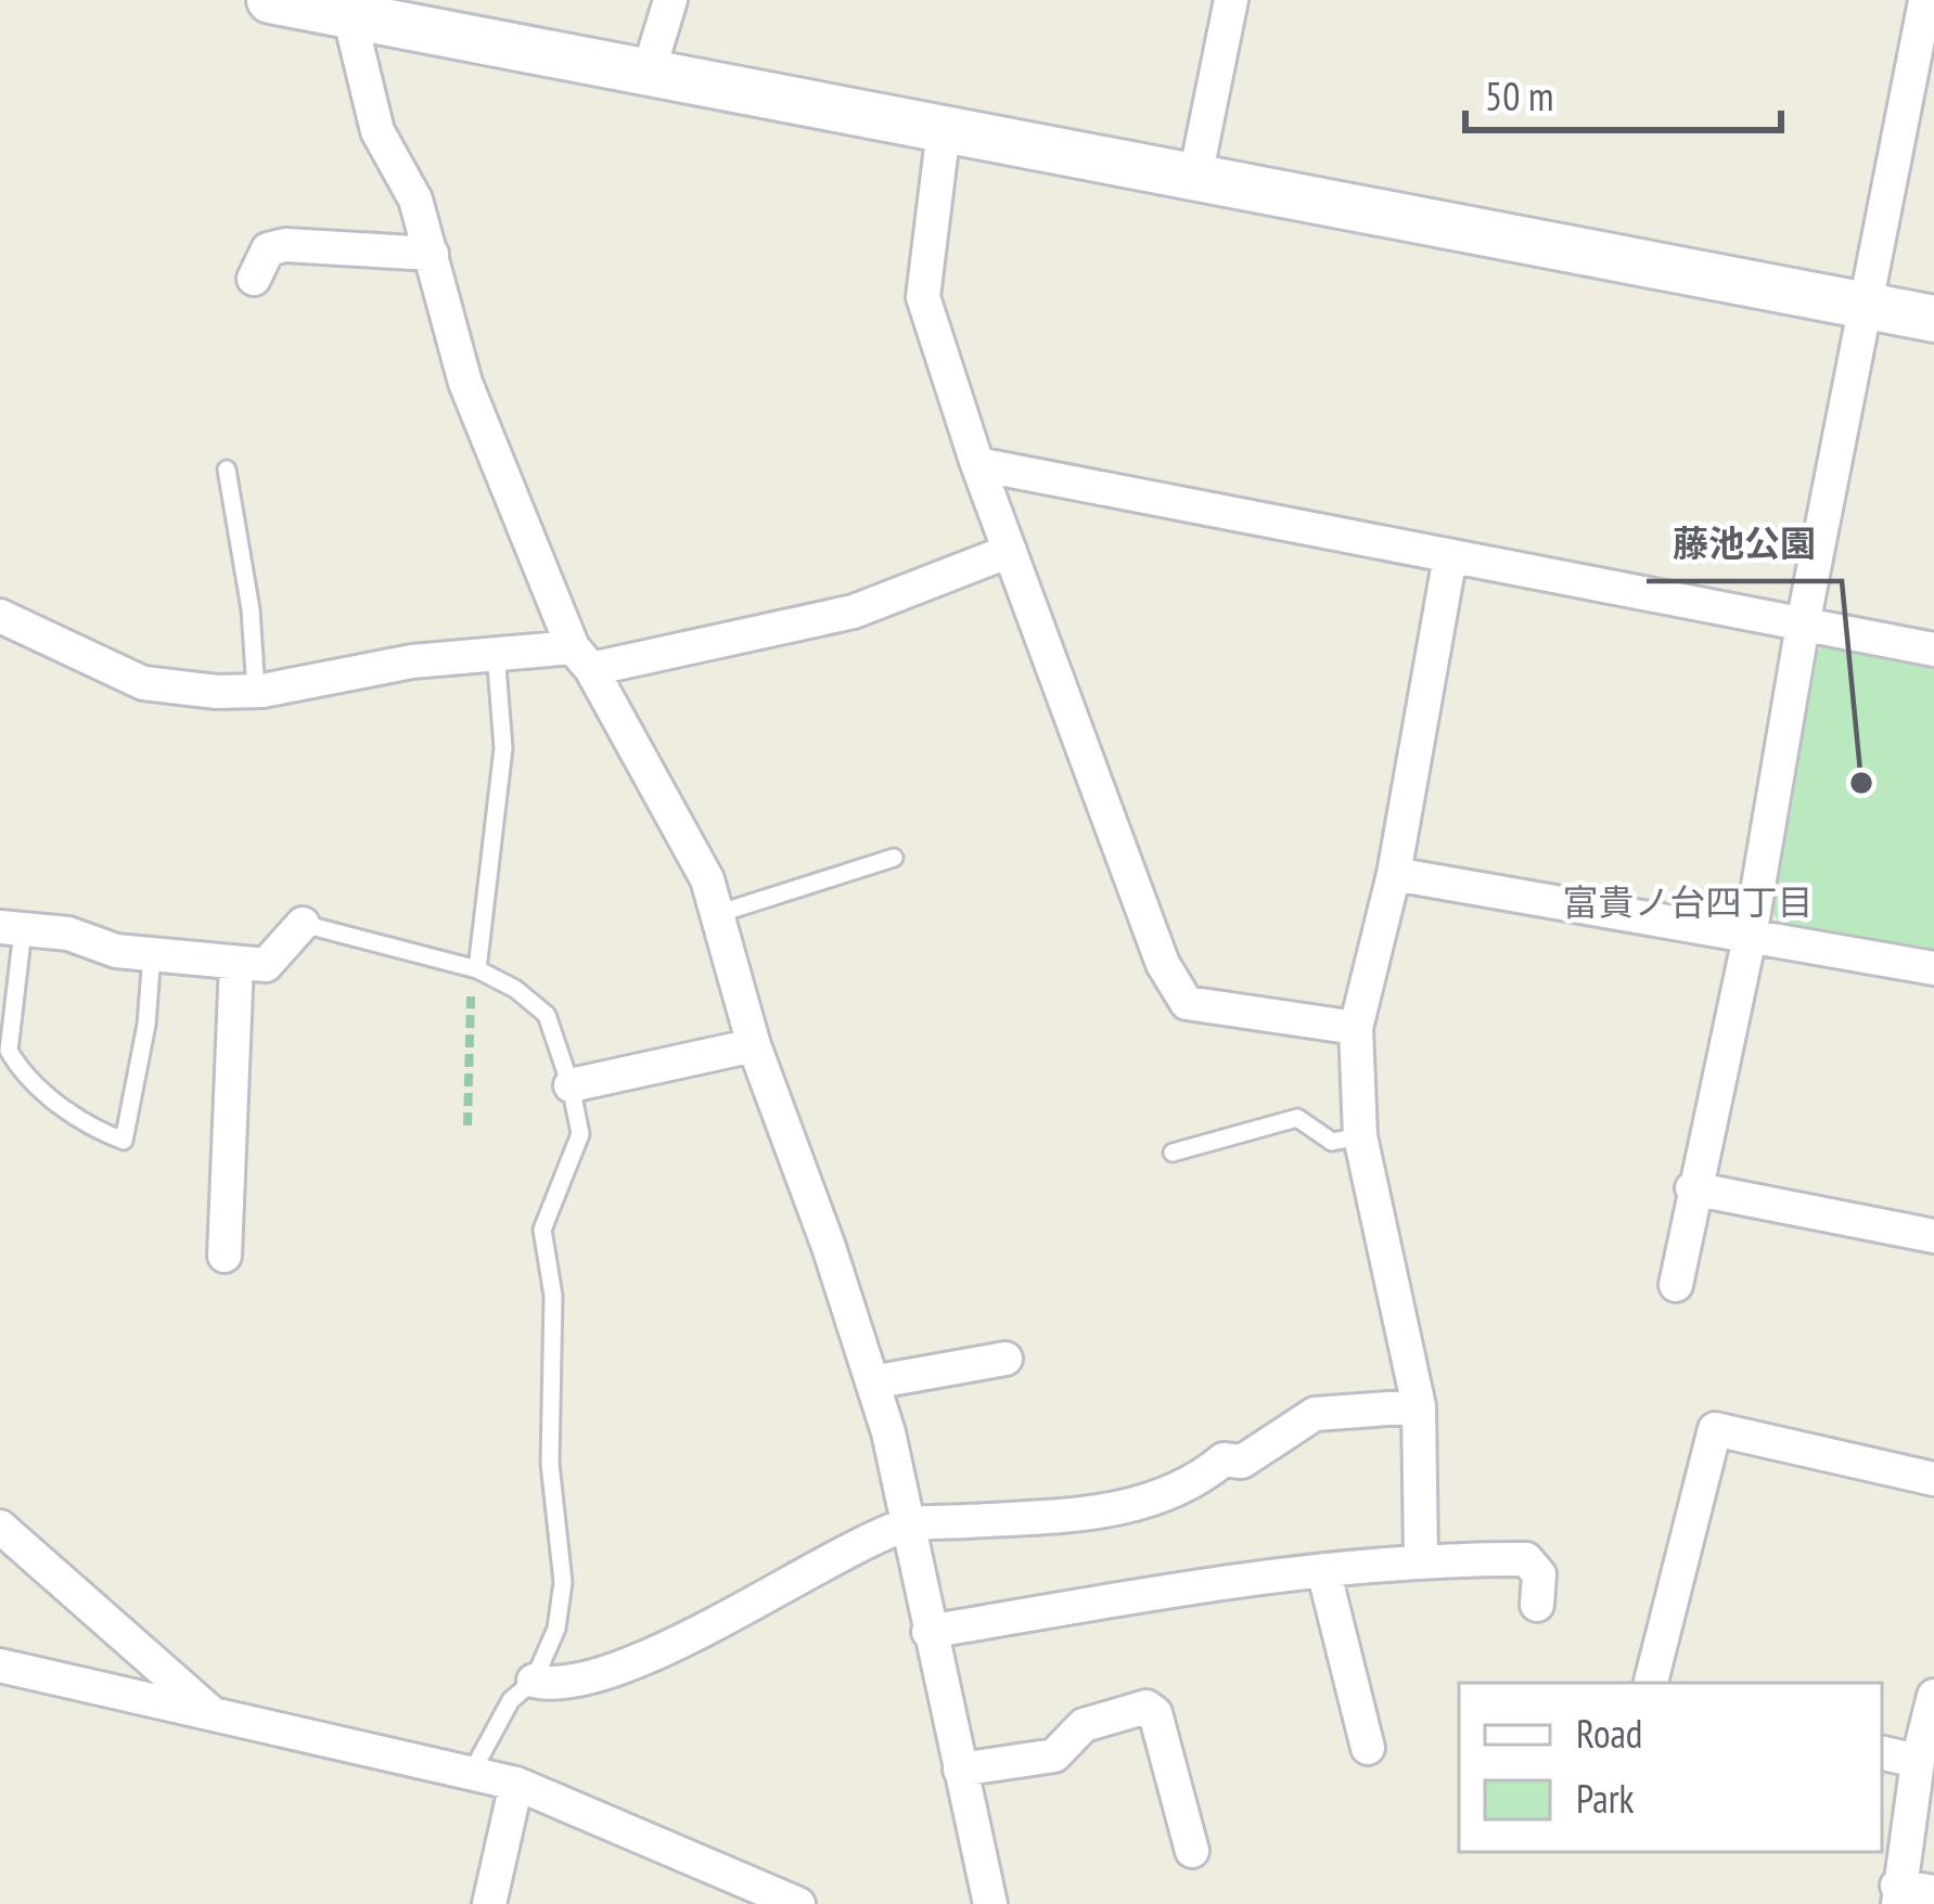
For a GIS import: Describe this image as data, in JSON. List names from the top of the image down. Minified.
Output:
{"districts":["富貴ノ台四丁目"],"places":["藤池公園"],"legend":["Road","Park"],"scale_bar":"50 m"}
